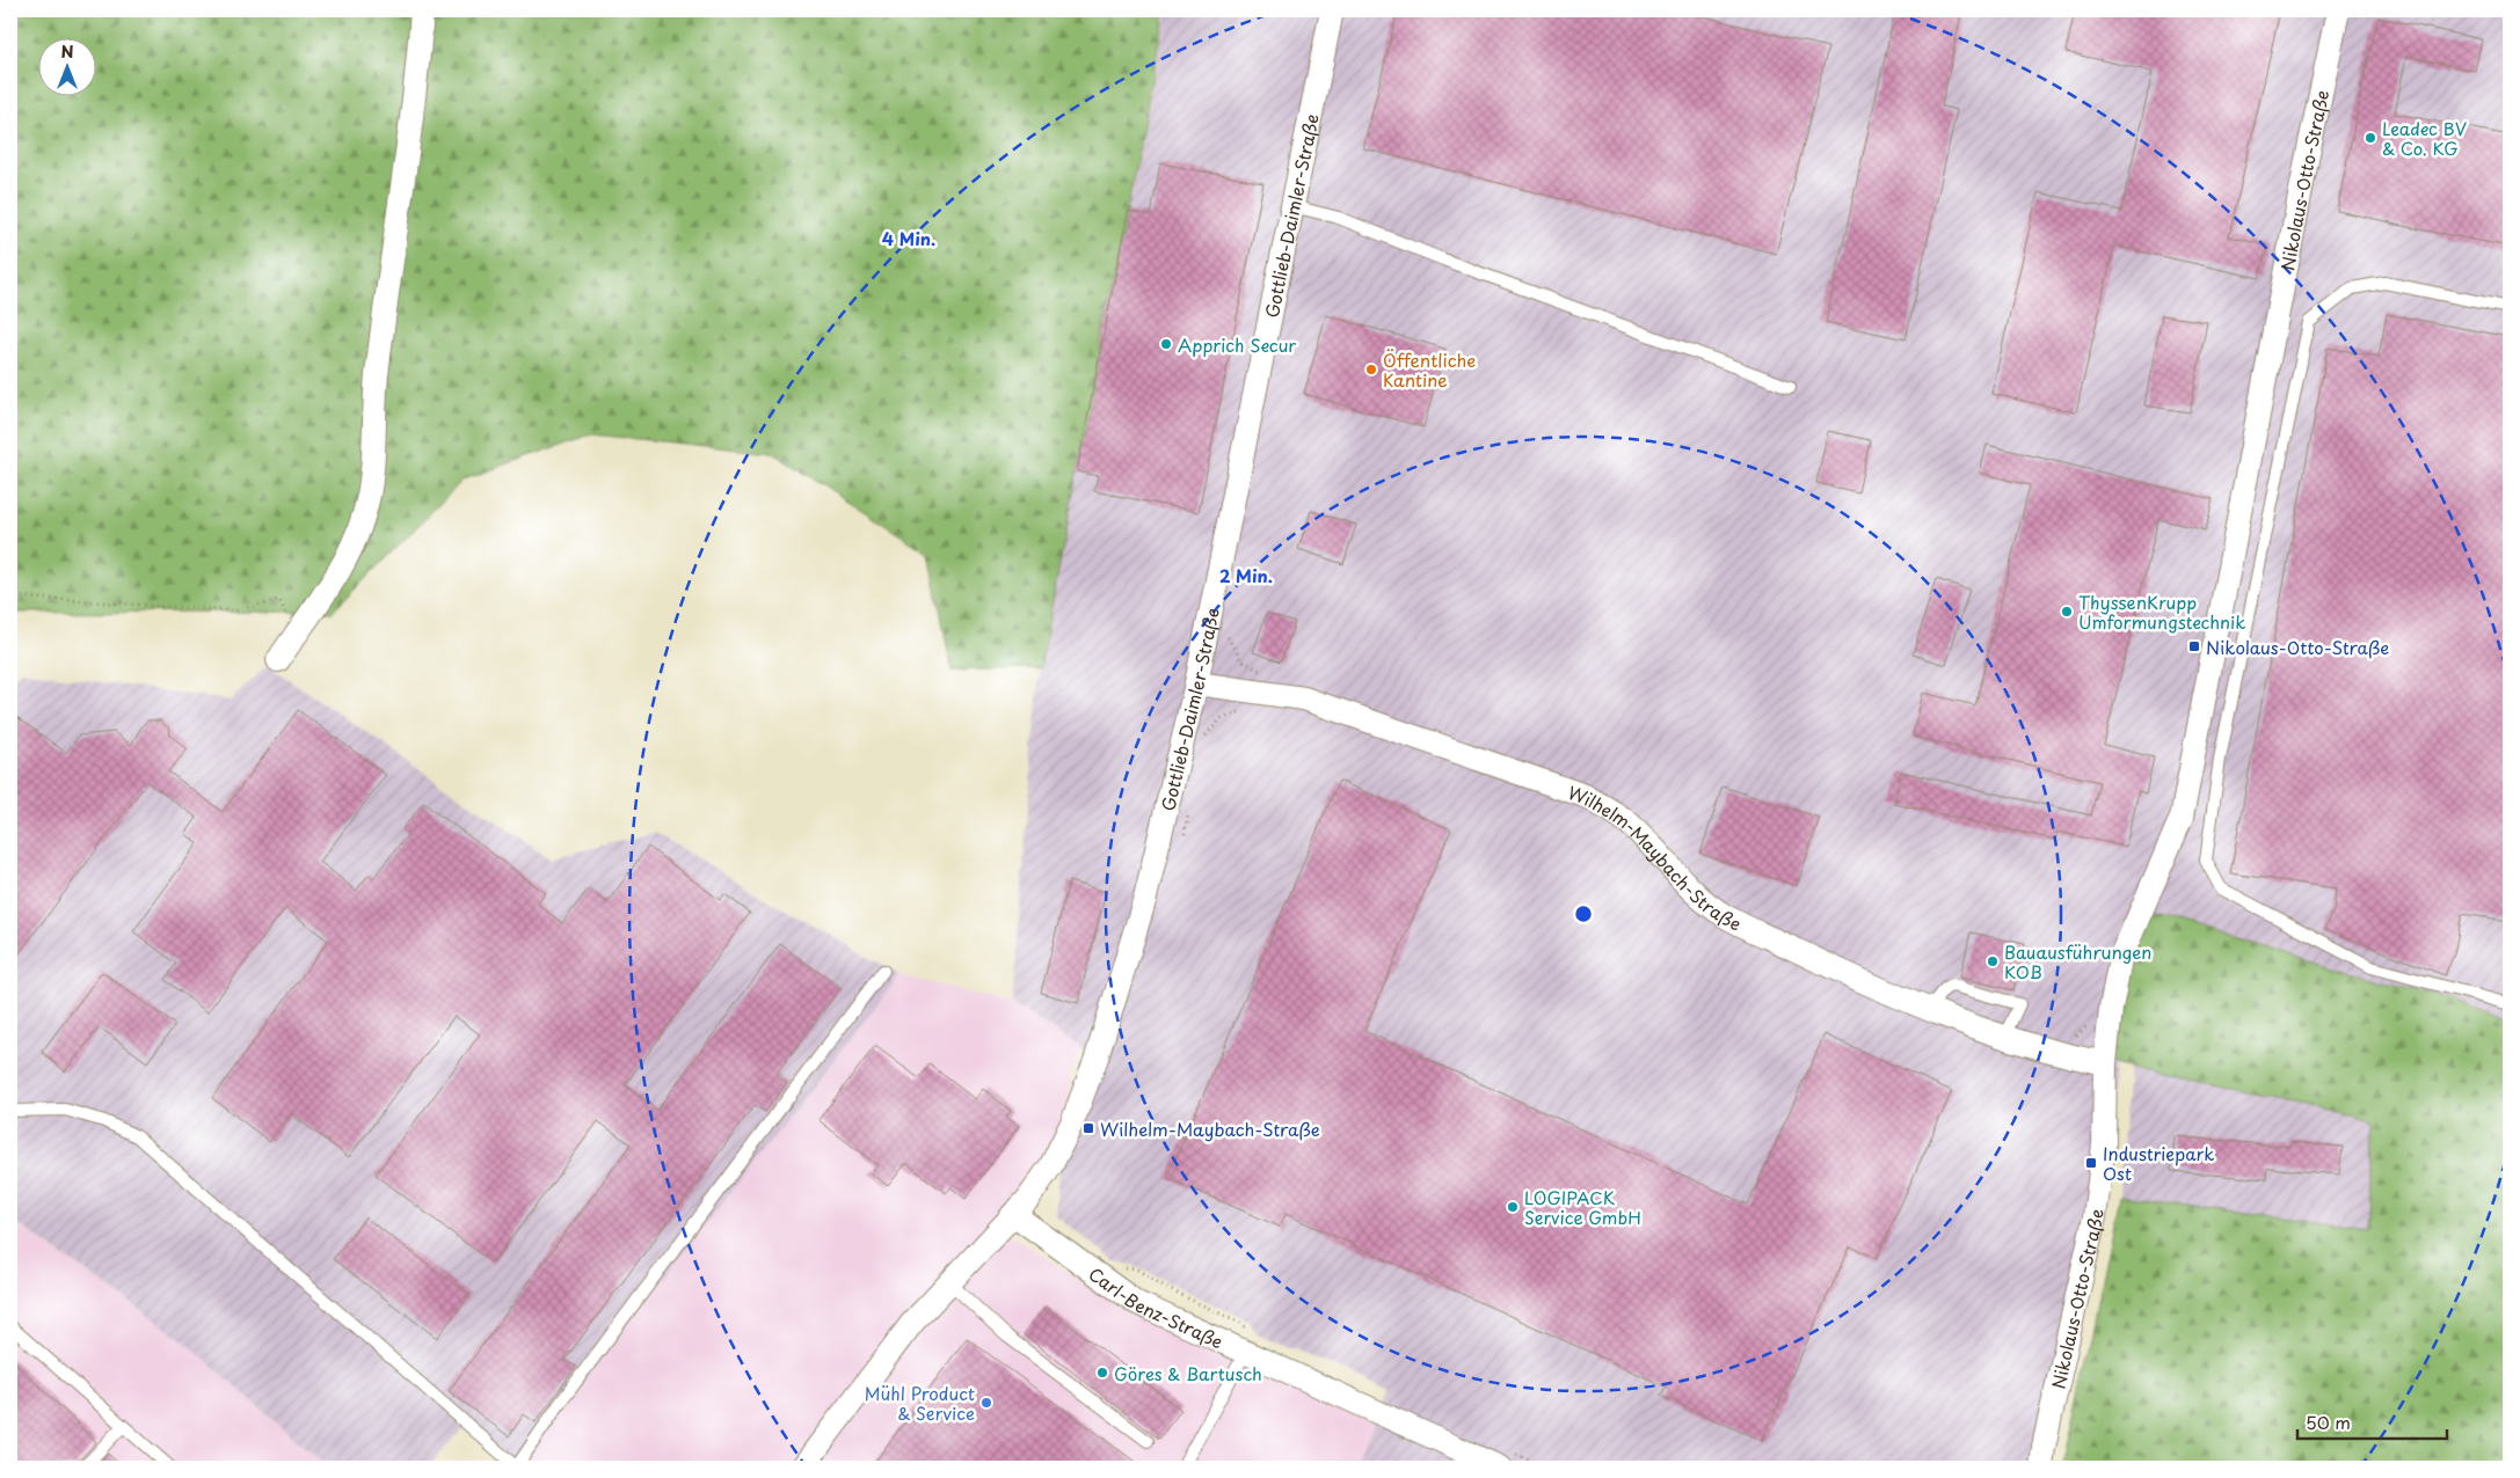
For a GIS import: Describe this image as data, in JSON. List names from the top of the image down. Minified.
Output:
{"streets":{"street":["Nikolaus-Otto-Straße","Gottlieb-Daimler-Straße","Wilhelm-Maybach-Straße","Carl-Benz-Straße"]},"crossings":[["Nikolaus-Otto-Straße","Wilhelm-Maybach-Straße"],["Gottlieb-Daimler-Straße","Wilhelm-Maybach-Straße"],["Gottlieb-Daimler-Straße","Carl-Benz-Straße"]],"places":{"other":["Leadec BV & Co. KG","Apprich Secur","Öffentliche Kantine","ThyssenKrupp Umformungstechnik","Bauausführungen KOB","LOGIPACK Service GmbH","Göres & Bartusch","Mühl Product & Service"],"transit":["Nikolaus-Otto-Straße","Wilhelm-Maybach-Straße","Industriepark Ost"]},"scale_bar":"50 m","north":"top","rings":["4 Min.","2 Min."]}
